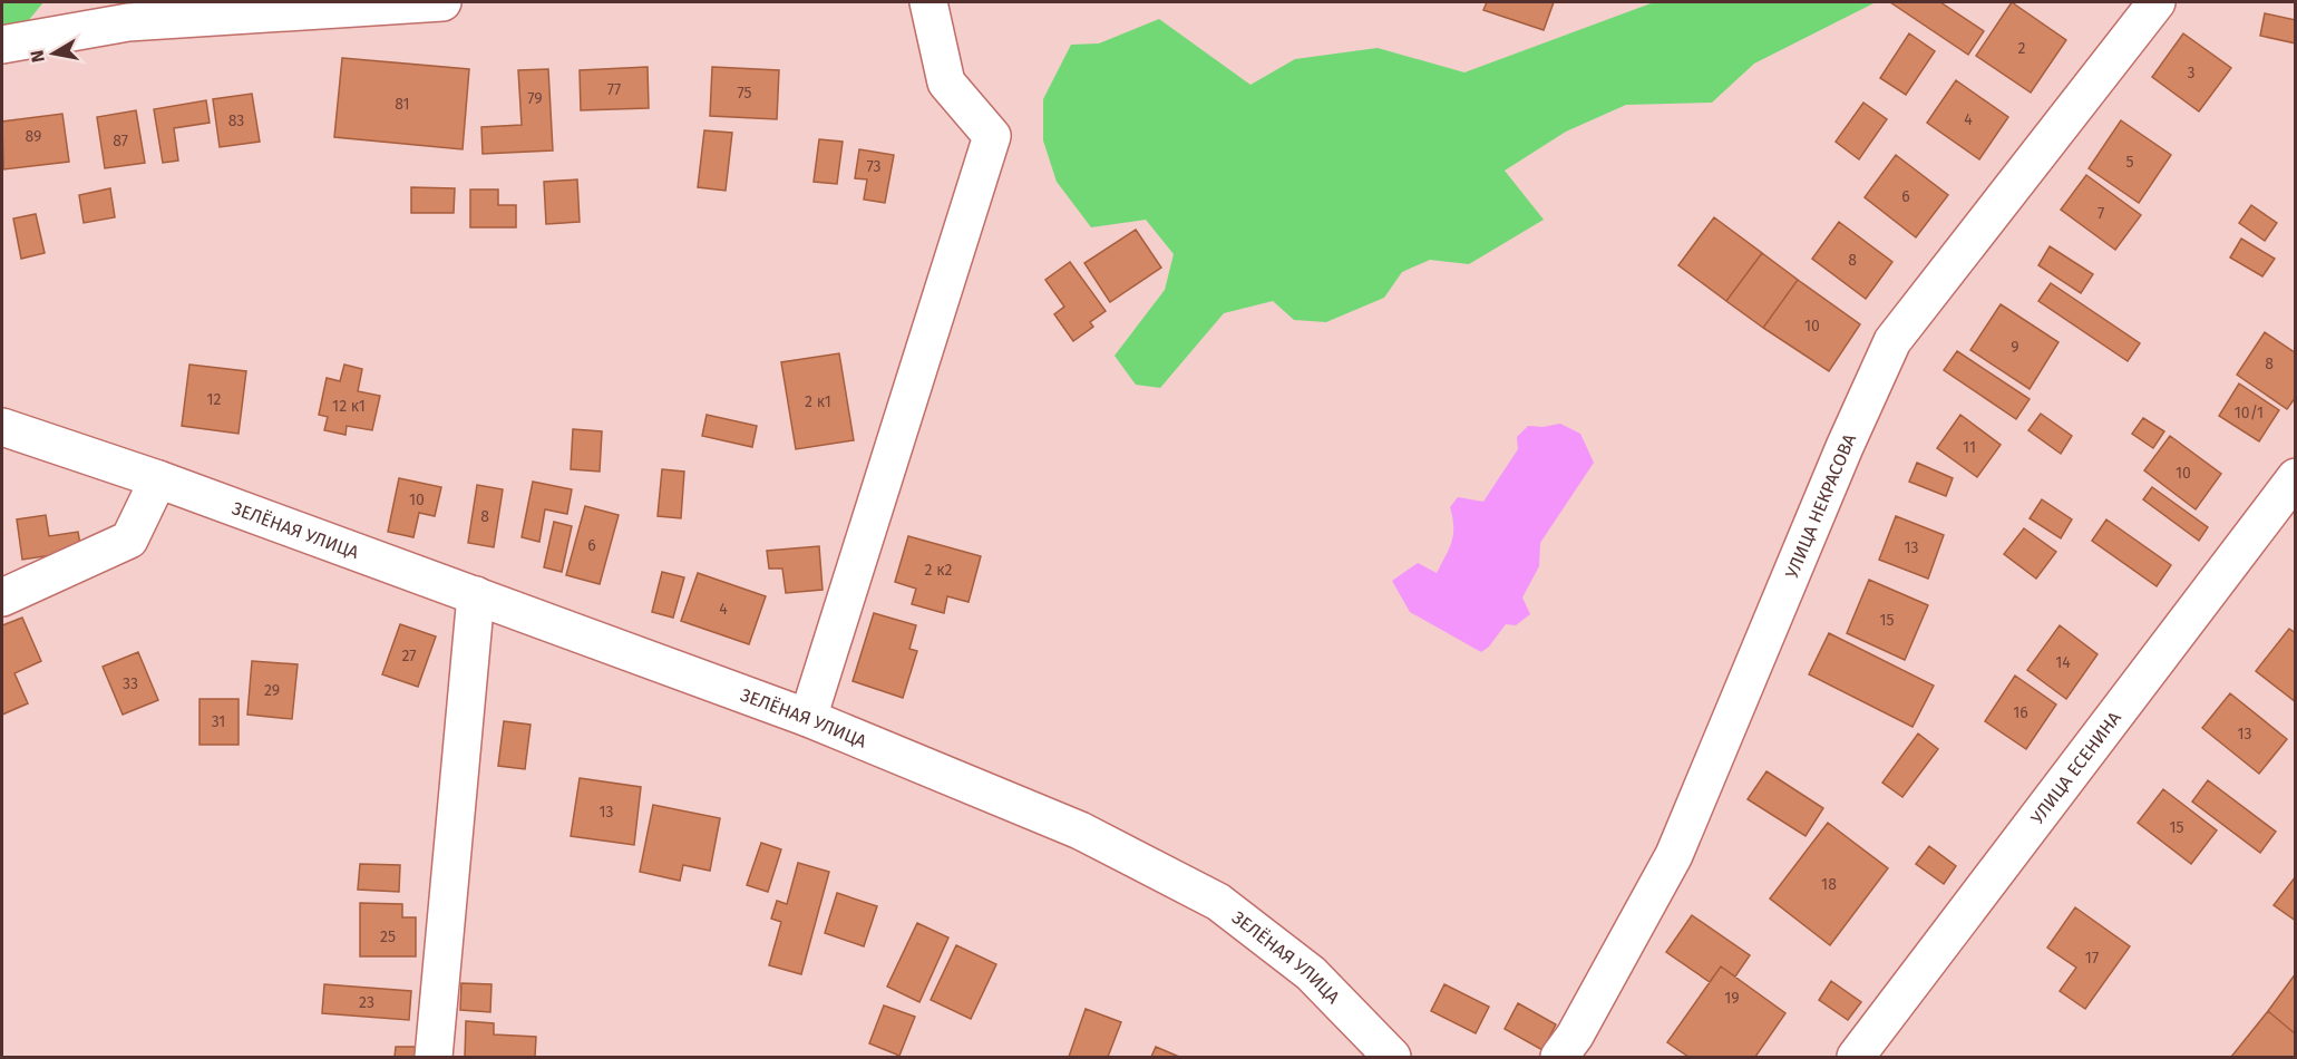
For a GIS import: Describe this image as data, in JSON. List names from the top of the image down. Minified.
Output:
{"streets":{"street":["УЛИЦА НЕКРАСОВА","ЗЕЛЁНАЯ УЛИЦА","УЛИЦА ЕСЕНИНА"]},"house_numbers":["2","3","77","75","79","81","4","83","89","87","5","73","6","7","8","10","9","8","12","2 к1","12 к1","10/1","11","10","10","8","6","13","2 к2","4","15","27","14","33","29","16","31","13","13","15","18","25","17","19","23"],"north":"left"}
